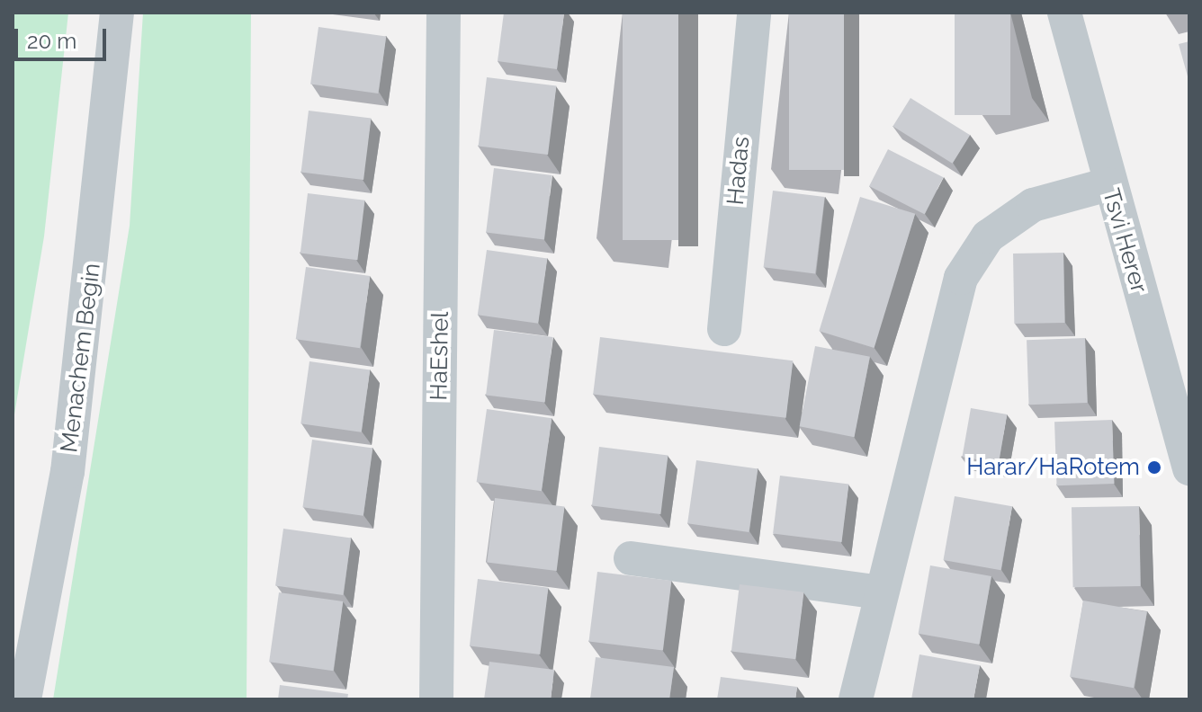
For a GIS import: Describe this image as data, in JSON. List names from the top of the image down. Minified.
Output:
{"streets":{"street":["Hadas","Tsvi Herer","HaEshel","Menachem Begin"]},"places":["Harar/HaRotem"],"scale_bar":"20 m"}
